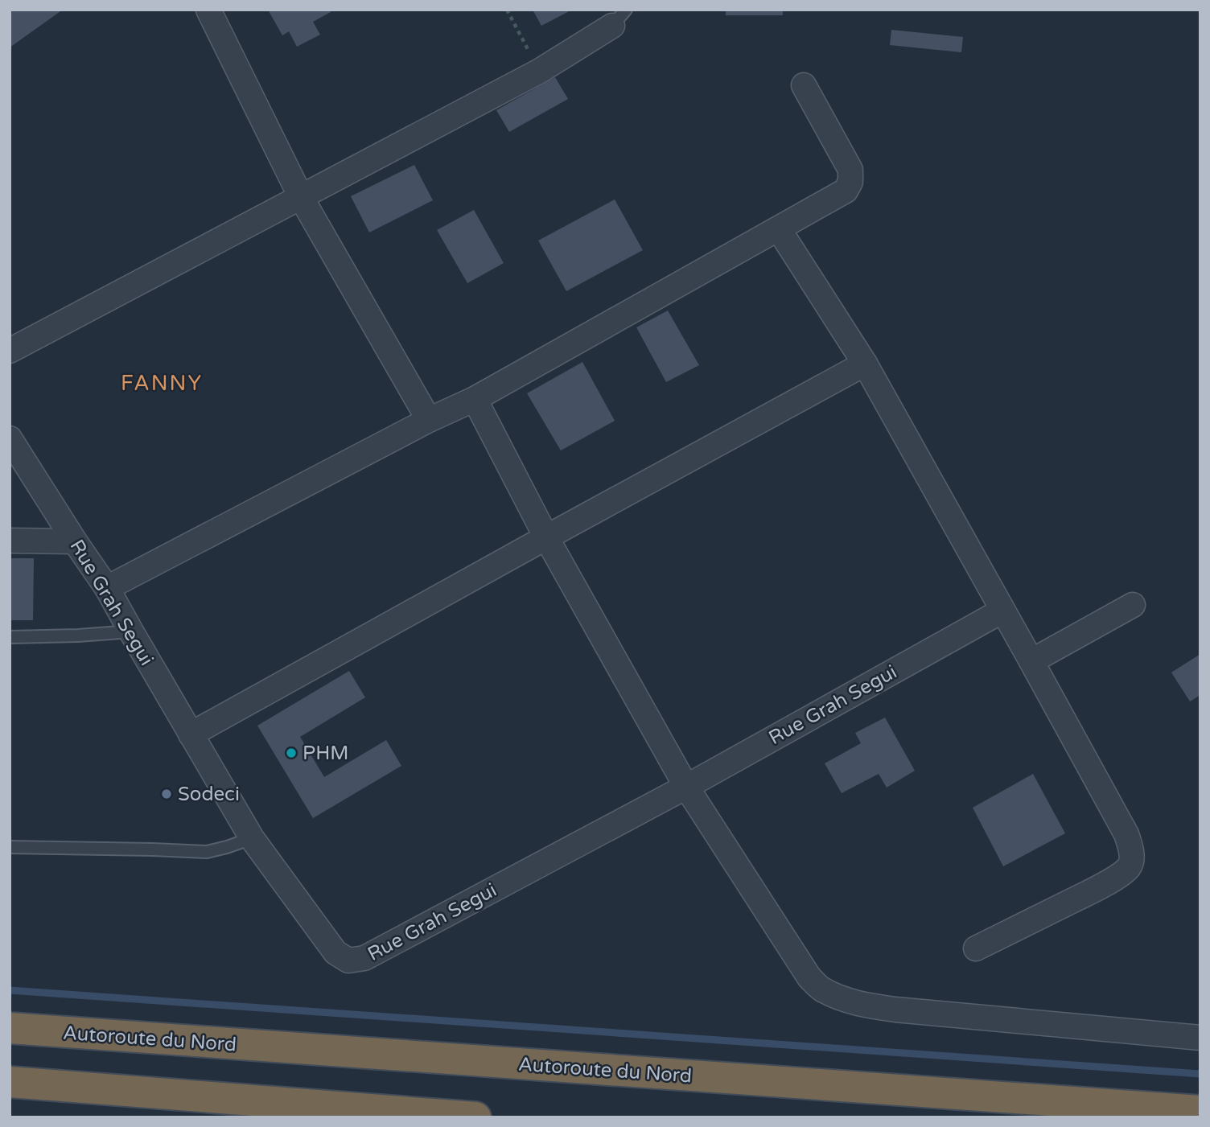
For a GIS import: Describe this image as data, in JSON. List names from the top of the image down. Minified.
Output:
{"streets":{"highway":["Autoroute du Nord"],"street":["Rue Grah Segui"]},"districts":["FANNY"],"places":["PHM","Sodeci"]}
